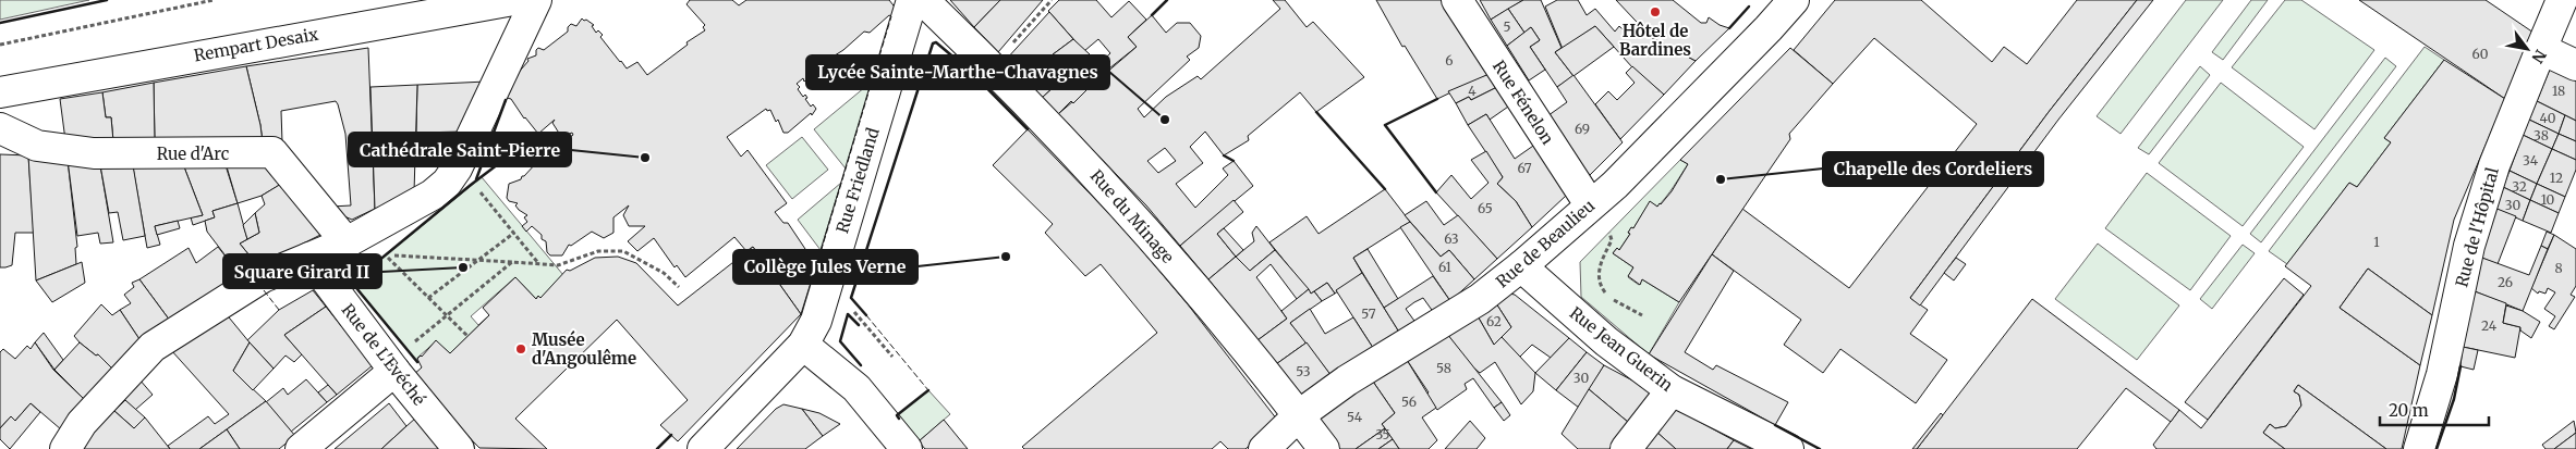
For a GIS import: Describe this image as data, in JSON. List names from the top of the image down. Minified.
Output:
{"streets":{"street":["Rempart Desaix","Rue Fénelon","Rue d'Arc","Rue Friedland","Rue du Minage","Rue de l'Hôpital","Rue de Beaulieu","Rue Jean Guerin","Rue de L'Evéché"]},"crossings":[["Rue Fénelon","Rue de Beaulieu"],["Rue du Minage","Rue de Beaulieu"],["Rue de Beaulieu","Rue Jean Guerin"]],"places":["Hôtel de Bardines","Lycée Sainte-Marthe-Chavagnes","Cathédrale Saint-Pierre","Chapelle des Cordeliers","Collège Jules Verne","Square Girard II","Musée d'Angoulême"],"house_numbers":["5","60","6","4","18","40","69","38","34","67","12","32","10","30","65","63","1","61","8","26","57","62","24","58","53","30","56","54","35"],"scale_bar":"20 m","north":"bottom right"}
